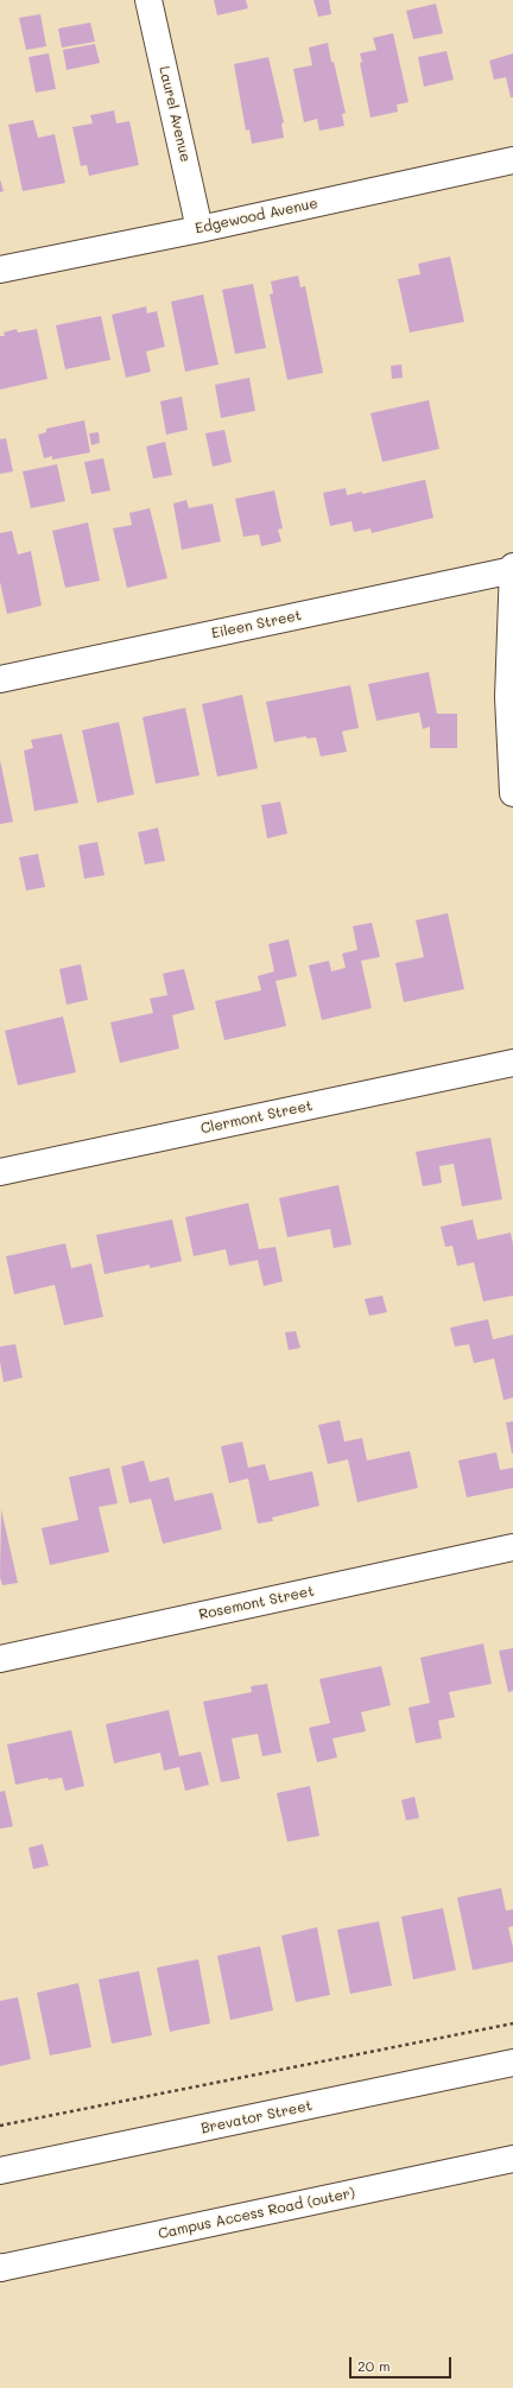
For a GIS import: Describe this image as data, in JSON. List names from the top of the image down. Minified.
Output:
{"streets":{"street":["Laurel Avenue","Edgewood Avenue","Eileen Street","Clermont Street","Rosemont Street","Brevator Street","Campus Access Road (outer)"]},"crossings":[["Laurel Avenue","Edgewood Avenue"]],"scale_bar":"20 m"}
